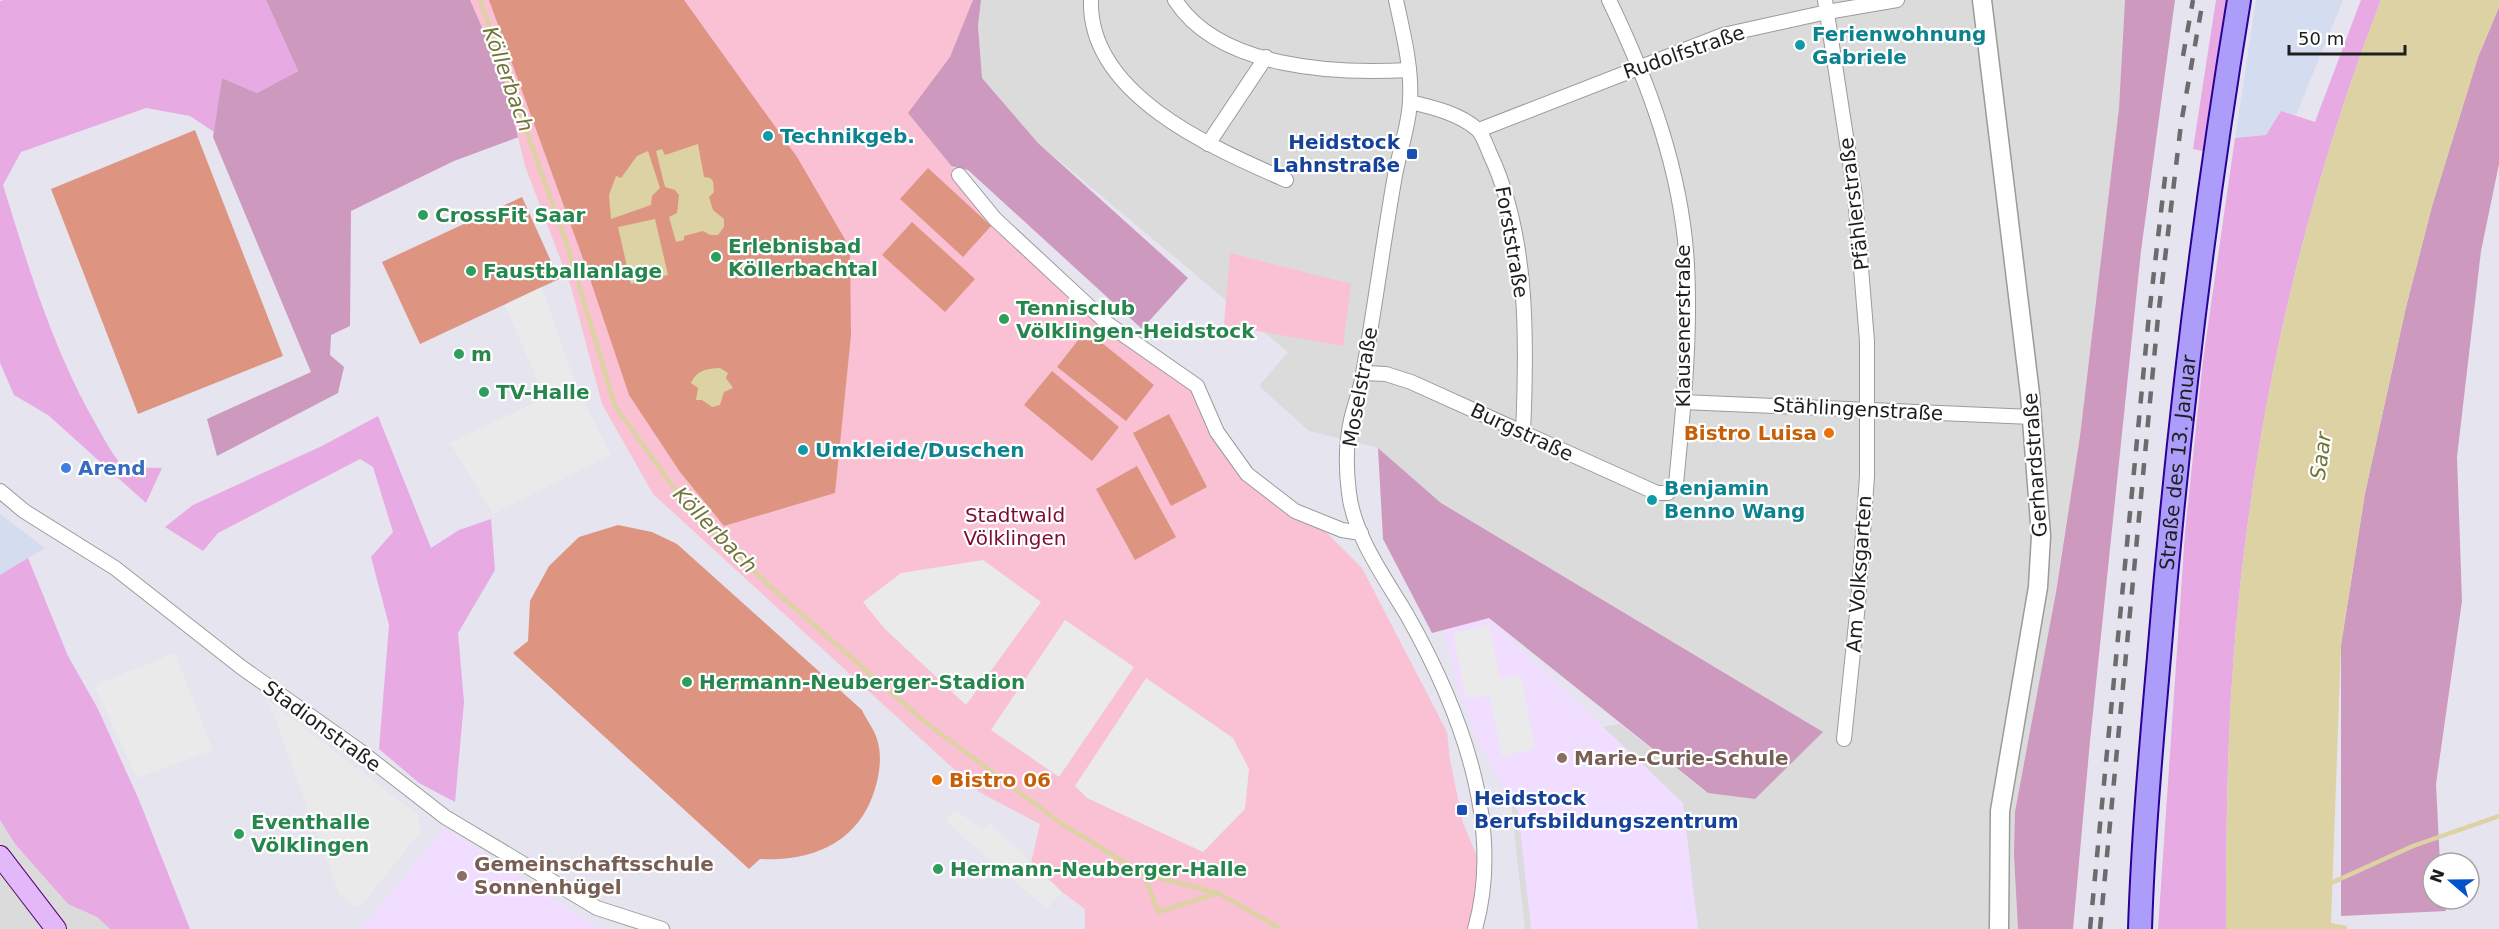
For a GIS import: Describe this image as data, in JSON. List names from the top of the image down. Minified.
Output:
{"streets":{"main road":["Straße des 13. Januar"],"street":["Rudolfstraße","Pfählerstraße","Forststraße","Klausenerstraße","Moselstraße","Stählingenstraße","Burgstraße","Gerhardstraße","Am Volksgarten","Stadionstraße"]},"crossings":[["Rudolfstraße","Pfählerstraße"],["Rudolfstraße","Forststraße"],["Rudolfstraße","Klausenerstraße"],["Pfählerstraße","Stählingenstraße"],["Pfählerstraße","Am Volksgarten"],["Forststraße","Burgstraße"],["Klausenerstraße","Stählingenstraße"],["Klausenerstraße","Burgstraße"],["Moselstraße","Burgstraße"],["Stählingenstraße","Gerhardstraße"],["Stählingenstraße","Am Volksgarten"]],"water":["Köllerbach","Saar"],"parks":["Stadtwald Völklingen"],"places":{"other":["Ferienwohnung Gabriele","Technikgeb.","CrossFit Saar","Erlebnisbad Köllerbachtal","Faustballanlage","Tennisclub Völklingen-Heidstock","m","TV-Halle","Bistro Luisa","Umkleide/Duschen","Arend","Benjamin Benno Wang","Hermann-Neuberger-Stadion","Marie-Curie-Schule","Bistro 06","Eventhalle Völklingen","Hermann-Neuberger-Halle","Gemeinschaftsschule Sonnenhügel"],"transit":["Heidstock Lahnstraße","Heidstock Berufsbildungszentrum"]},"scale_bar":"50 m","north":"left"}
